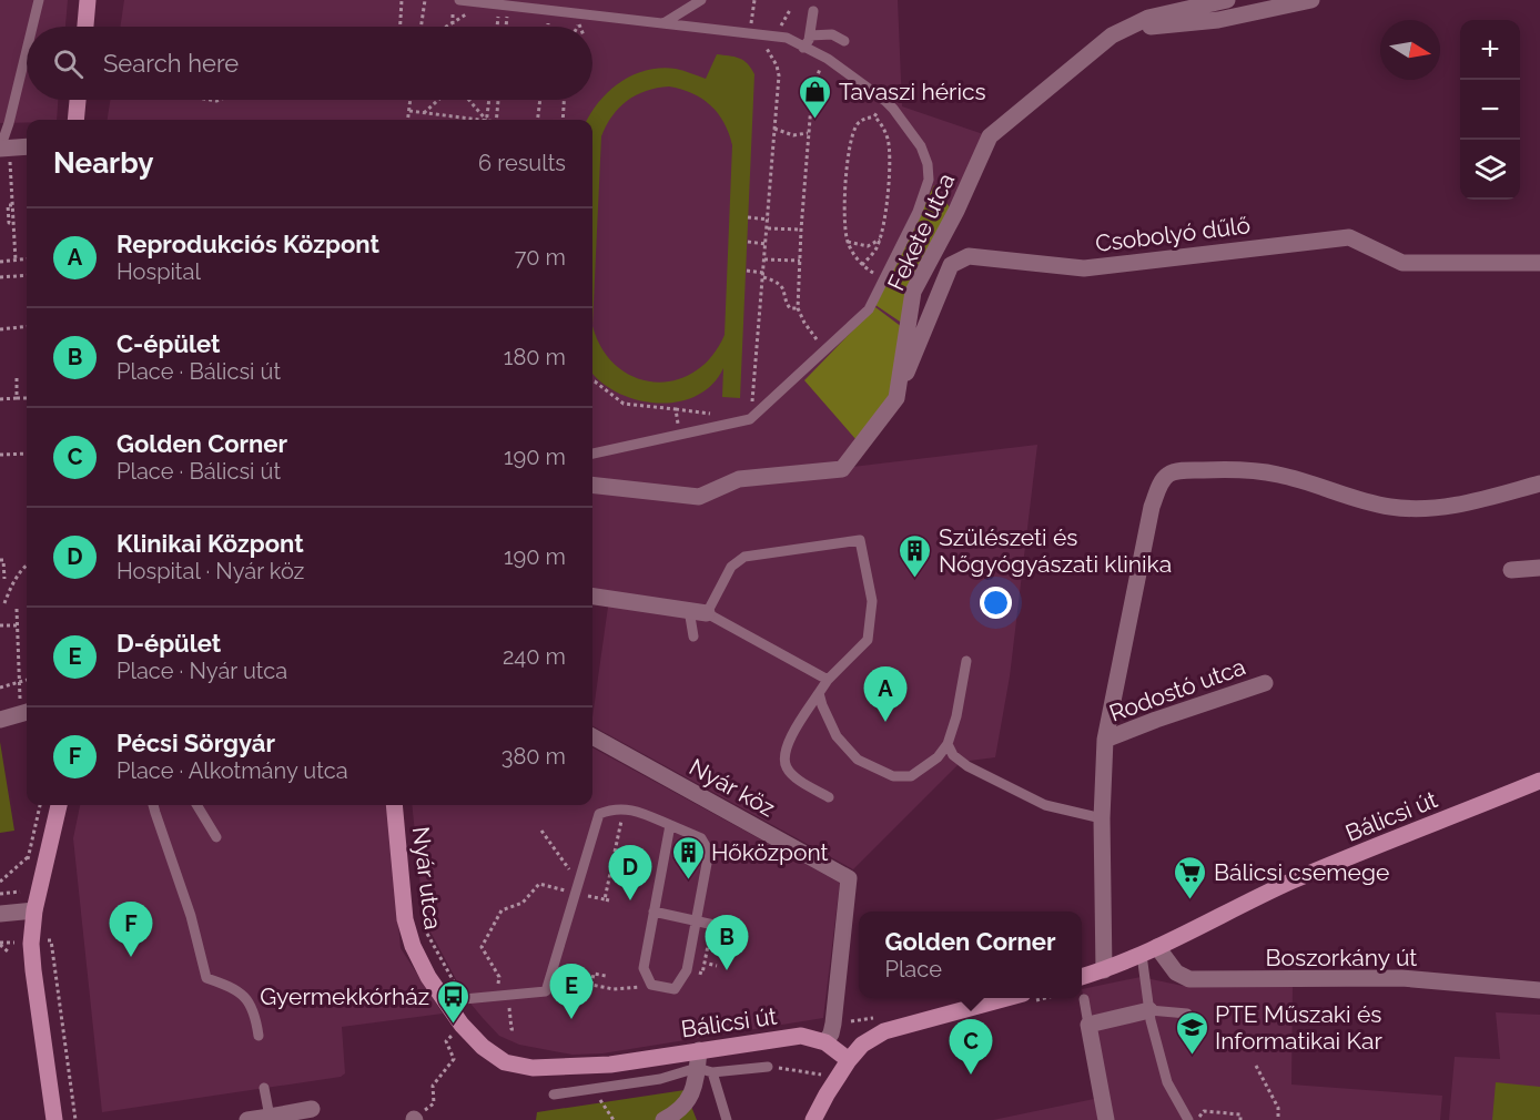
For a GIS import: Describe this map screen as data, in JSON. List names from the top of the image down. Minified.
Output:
{"streets":{"street":["Fekete utca","Csobolyó dűlő","Rodostó utca","Nyár köz","Bálicsi út","Nyár utca","Boszorkány út"]},"crossings":[["Fekete utca","Csobolyó dűlő"],["Rodostó utca","Bálicsi út"],["Nyár köz","Bálicsi út"],["Bálicsi út","Nyár utca"],["Bálicsi út","Boszorkány út"]],"places":{"shop":["Tavaszi hérics"],"building":["Szülészeti és Nőgyógyászati klinika","Hőközpont"],"supermarket":["Bálicsi csemege"],"bus stop":["Gyermekkórház"],"school or university":["PTE Műszaki és Informatikai Kar"]},"north":"right","page":{"map_buttons":["+","−"],"search":"Search here","heading":["Nearby","6 results"],"list":[{"mark":"A","name":"Reprodukciós Központ","note":"Hospital","value":"70 m"},{"mark":"B","name":"C-épület","note":"Place · Bálicsi út","value":"180 m"},{"mark":"C","name":"Golden Corner","note":"Place · Bálicsi út","value":"190 m"},{"mark":"D","name":"Klinikai Központ","note":"Hospital · Nyár köz","value":"190 m"},{"mark":"E","name":"D-épület","note":"Place · Nyár utca","value":"240 m"},{"mark":"F","name":"Pécsi Sörgyár","note":"Place · Alkotmány utca","value":"380 m"}],"pins":["A","D","F","B","E","C"],"popup":["Golden Corner","Place"]}}
